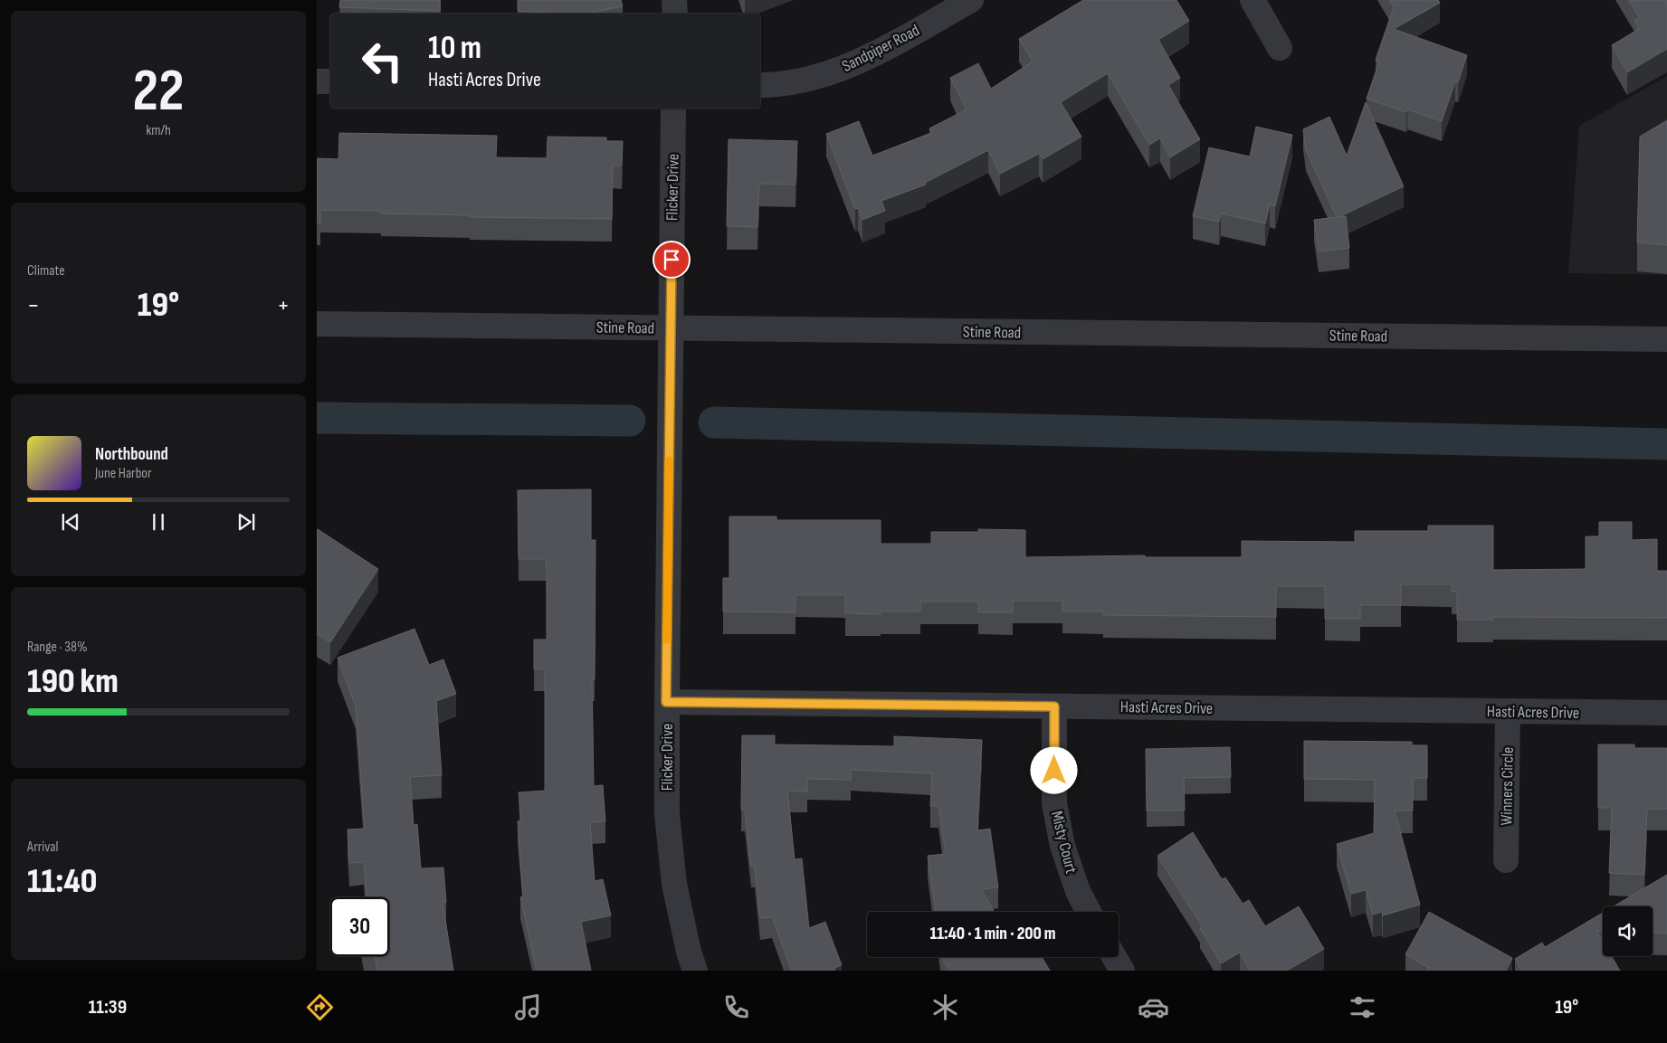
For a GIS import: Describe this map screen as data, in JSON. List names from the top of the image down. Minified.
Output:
{"streets":{"street":["Sandpiper Road","Flicker Drive","Stine Road","Hasti Acres Drive","Winners Circle","Misty Court"]},"crossings":[["Flicker Drive","Stine Road"],["Flicker Drive","Hasti Acres Drive"],["Hasti Acres Drive","Winners Circle"],["Hasti Acres Drive","Misty Court"]],"page":{"tile":[["22","km/h"],"Climate",["Range · 38%","190 km"],["Arrival","11:40"]],"turn":["10 m","Hasti Acres Drive"],"heat":["−","19°","+"],"song":["Northbound","June Harbor"],"limit":"30","trip":"11:40 · 1 min · 200 m","tabs":["11:39","19°"]}}
